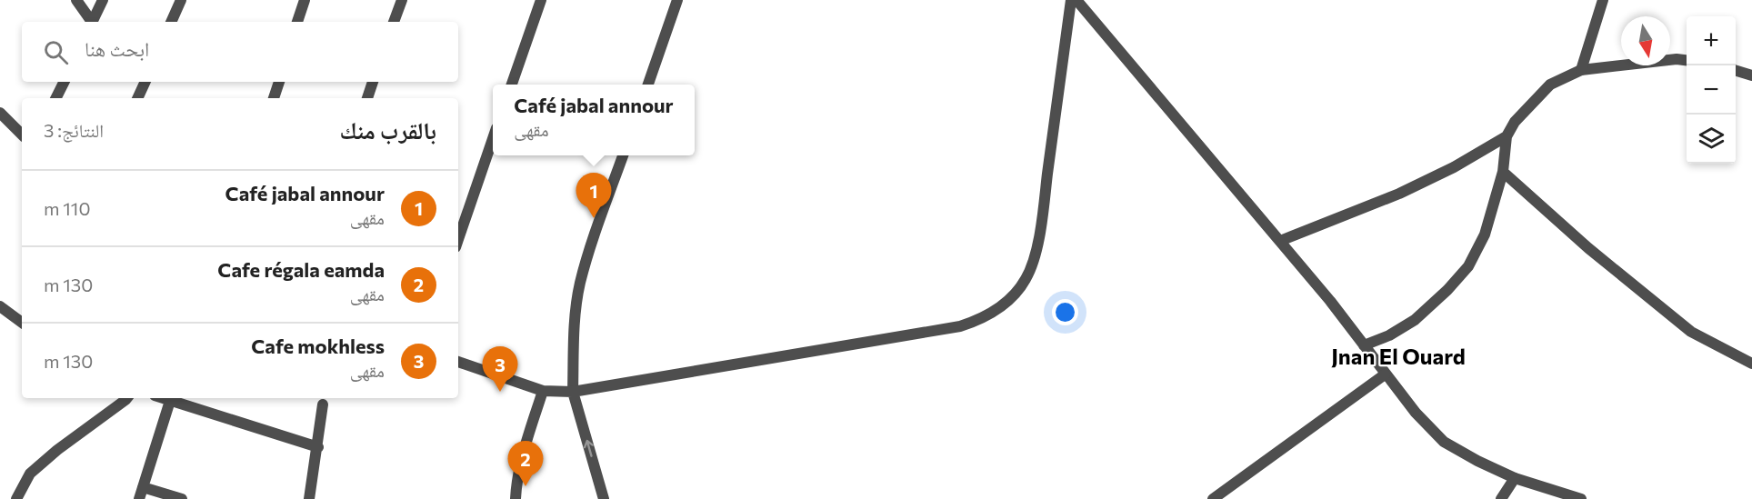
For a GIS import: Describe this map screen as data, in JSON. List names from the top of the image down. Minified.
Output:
{"districts":["Jnan El Ouard"],"north":"bottom","page":{"map_buttons":["+","−"],"search":"ابحث هنا","popup":["Café jabal annour","مقهى"],"heading":["بالقرب منك","النتائج: 3"],"list":[{"mark":"1","name":"Café jabal annour","note":"مقهى","value":"110 m"},{"mark":"2","name":"Cafe régala eamda","note":"مقهى","value":"130 m"},{"mark":"3","name":"Cafe mokhless","note":"مقهى","value":"130 m"}],"pins":["1","3","2"]}}
